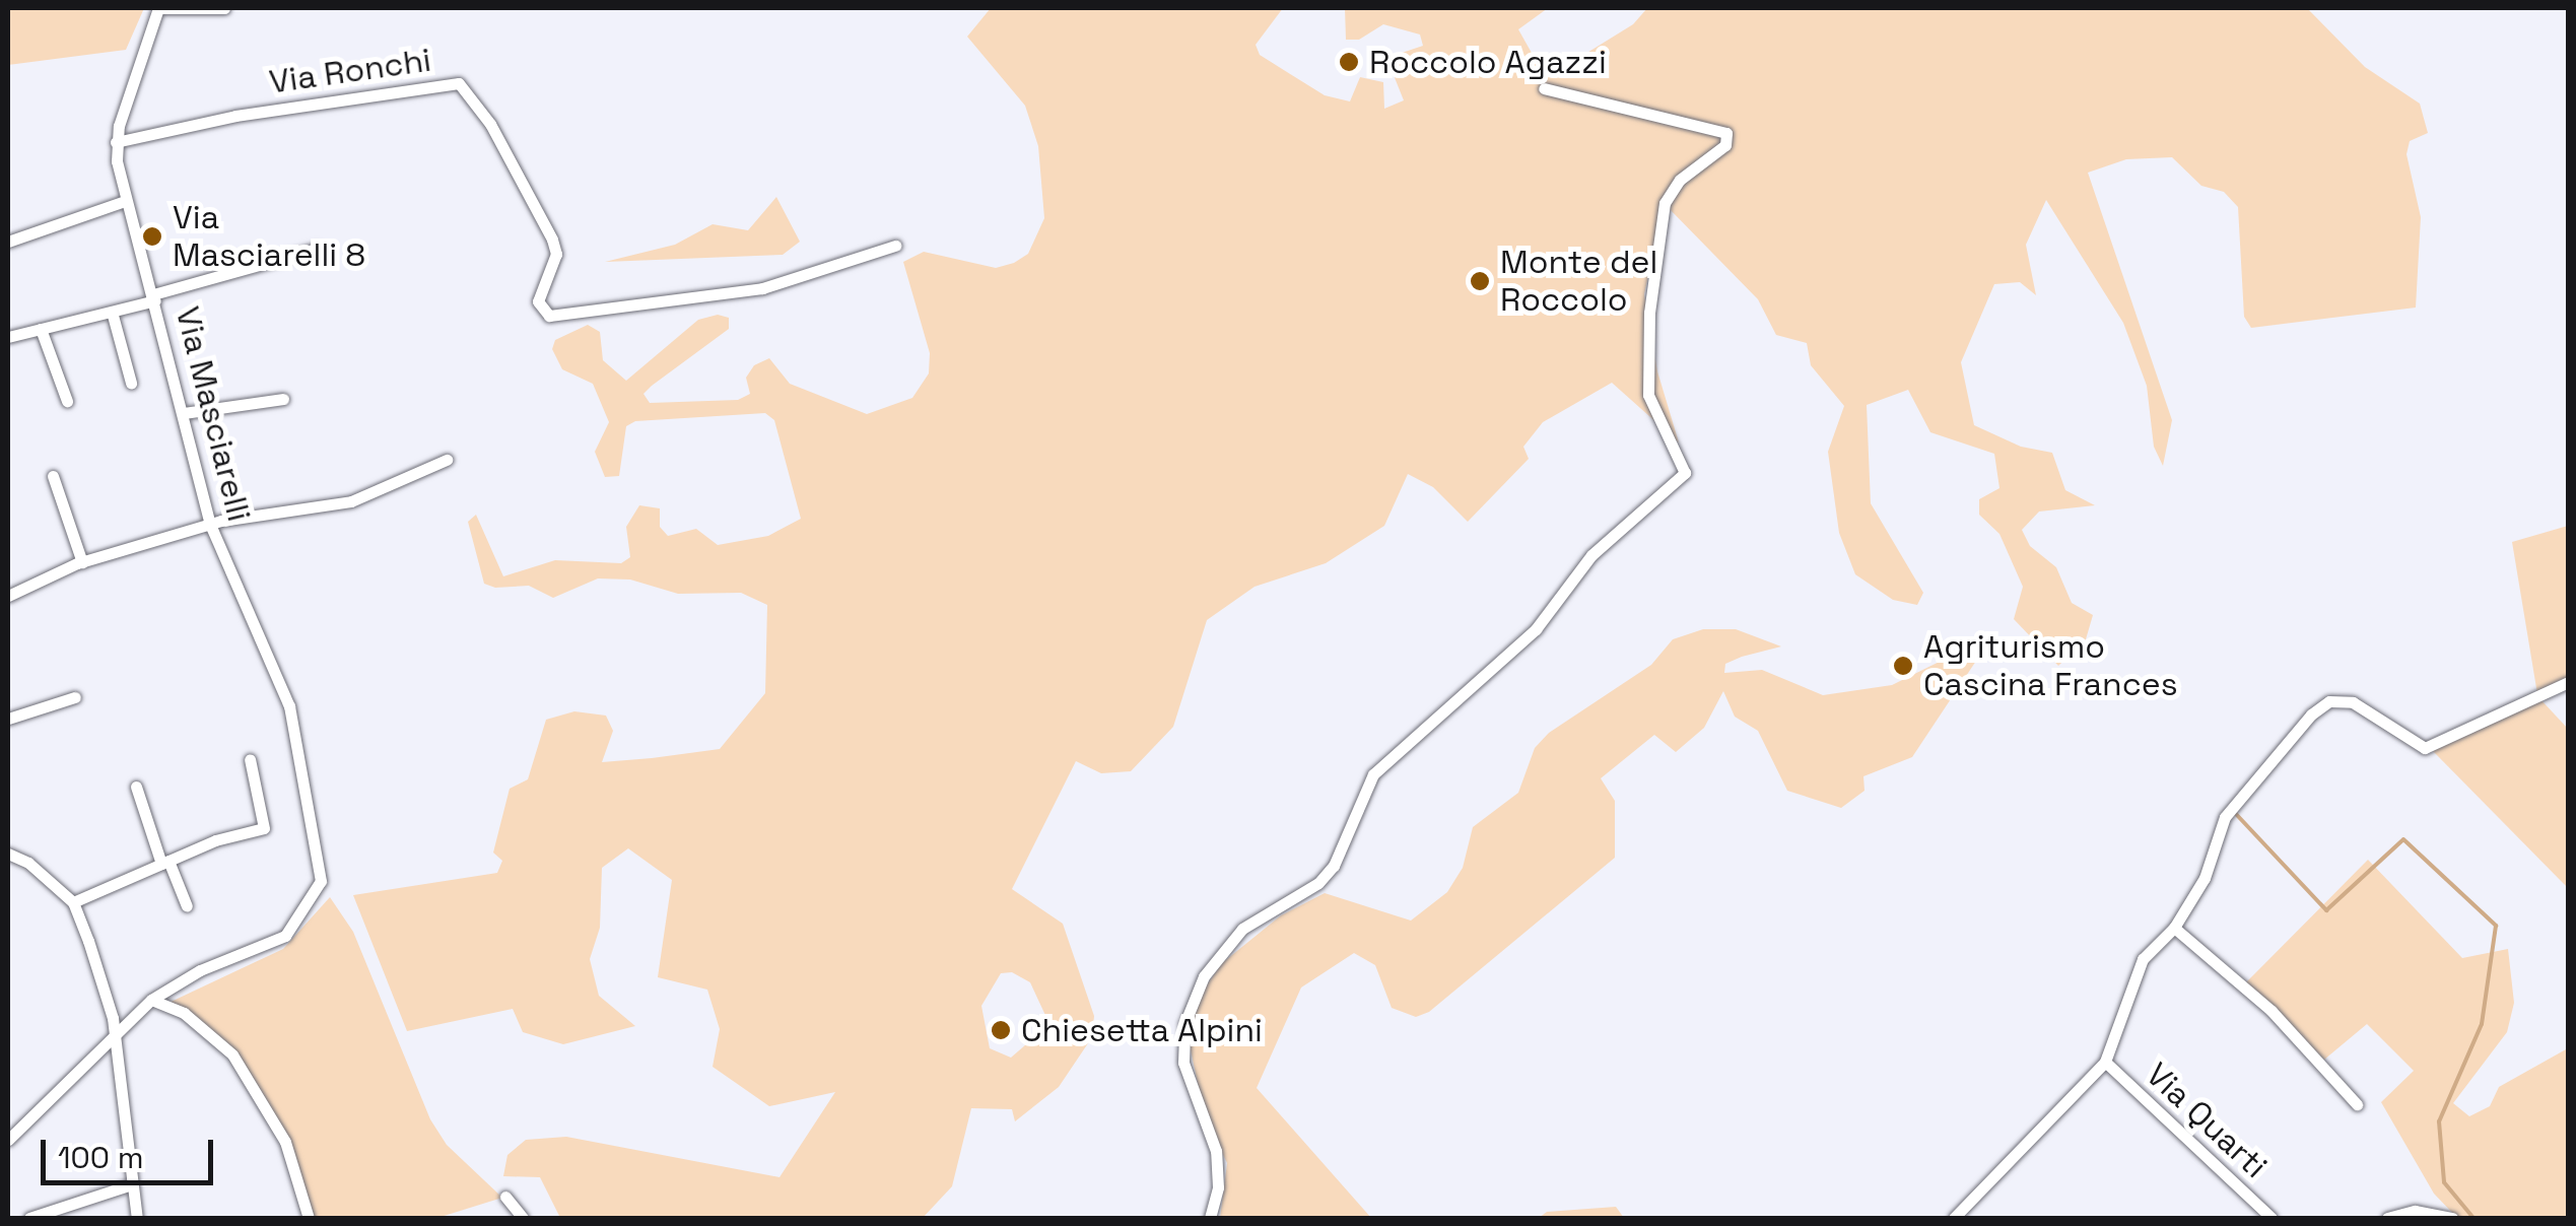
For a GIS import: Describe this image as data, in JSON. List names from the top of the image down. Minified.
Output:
{"streets":{"street":["Via Ronchi","Via Masciarelli","Via Quarti"]},"crossings":[["Via Ronchi","Via Masciarelli"]],"places":["Roccolo Agazzi","Via Masciarelli 8","Monte del Roccolo","Agriturismo Cascina Frances","Chiesetta Alpini"],"scale_bar":"100 m"}
